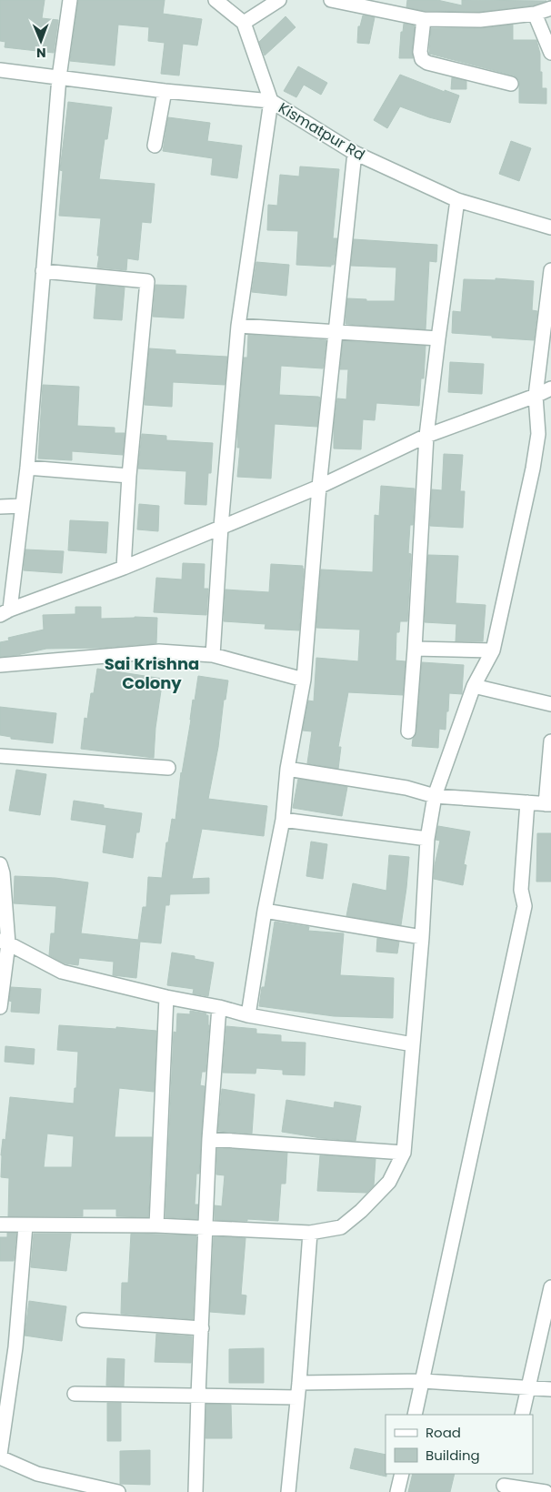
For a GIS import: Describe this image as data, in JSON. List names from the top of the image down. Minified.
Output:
{"streets":{"street":["Kismatpur Rd"]},"districts":["Sai Krishna Colony"],"legend":["Road","Building"],"north":"bottom"}
